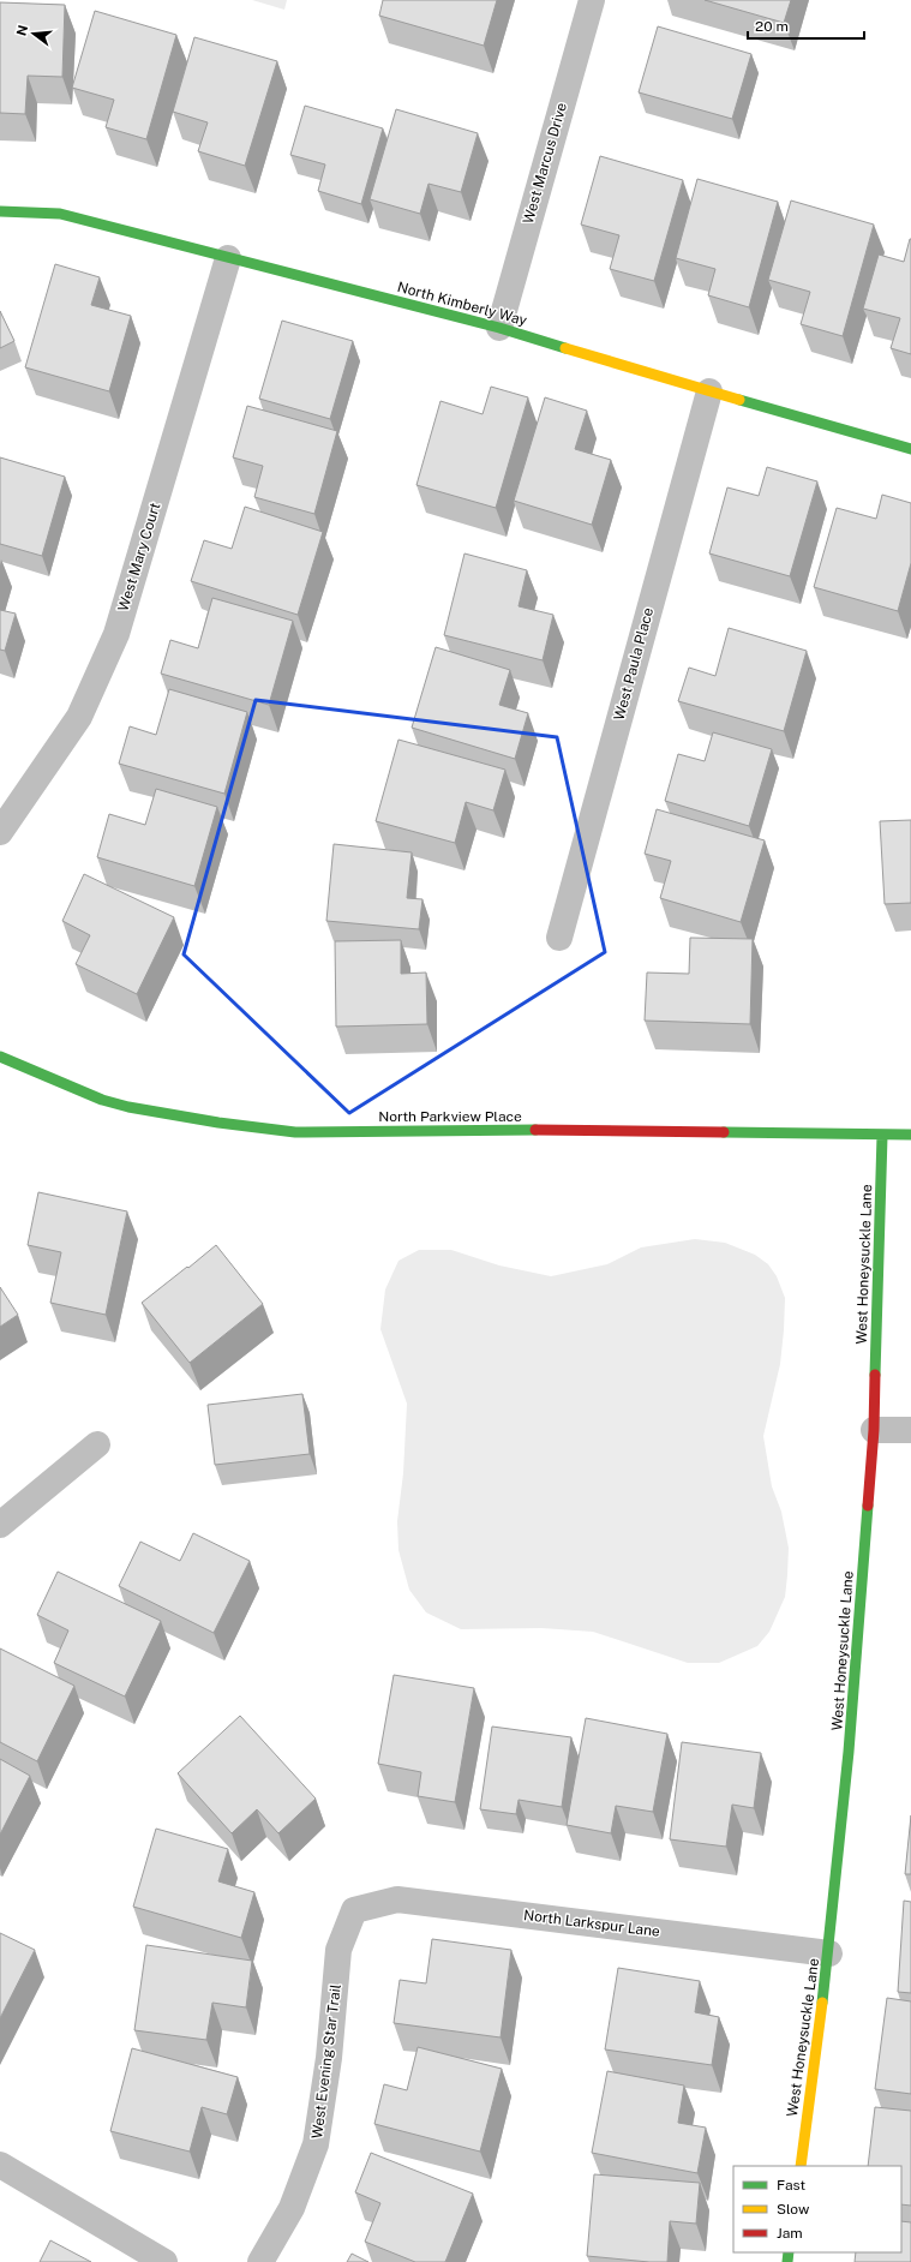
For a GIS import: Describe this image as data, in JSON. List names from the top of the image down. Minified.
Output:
{"streets":{"street":["West Marcus Drive","North Kimberly Way","West Mary Court","West Paula Place","North Parkview Place","West Honeysuckle Lane","North Larkspur Lane","West Evening Star Trail"]},"crossings":[["West Marcus Drive","North Kimberly Way"],["North Kimberly Way","West Mary Court"],["North Kimberly Way","West Paula Place"],["North Parkview Place","West Honeysuckle Lane"],["West Honeysuckle Lane","North Larkspur Lane"],["North Larkspur Lane","West Evening Star Trail"]],"legend":["Fast","Slow","Jam"],"scale_bar":"20 m","north":"left"}
